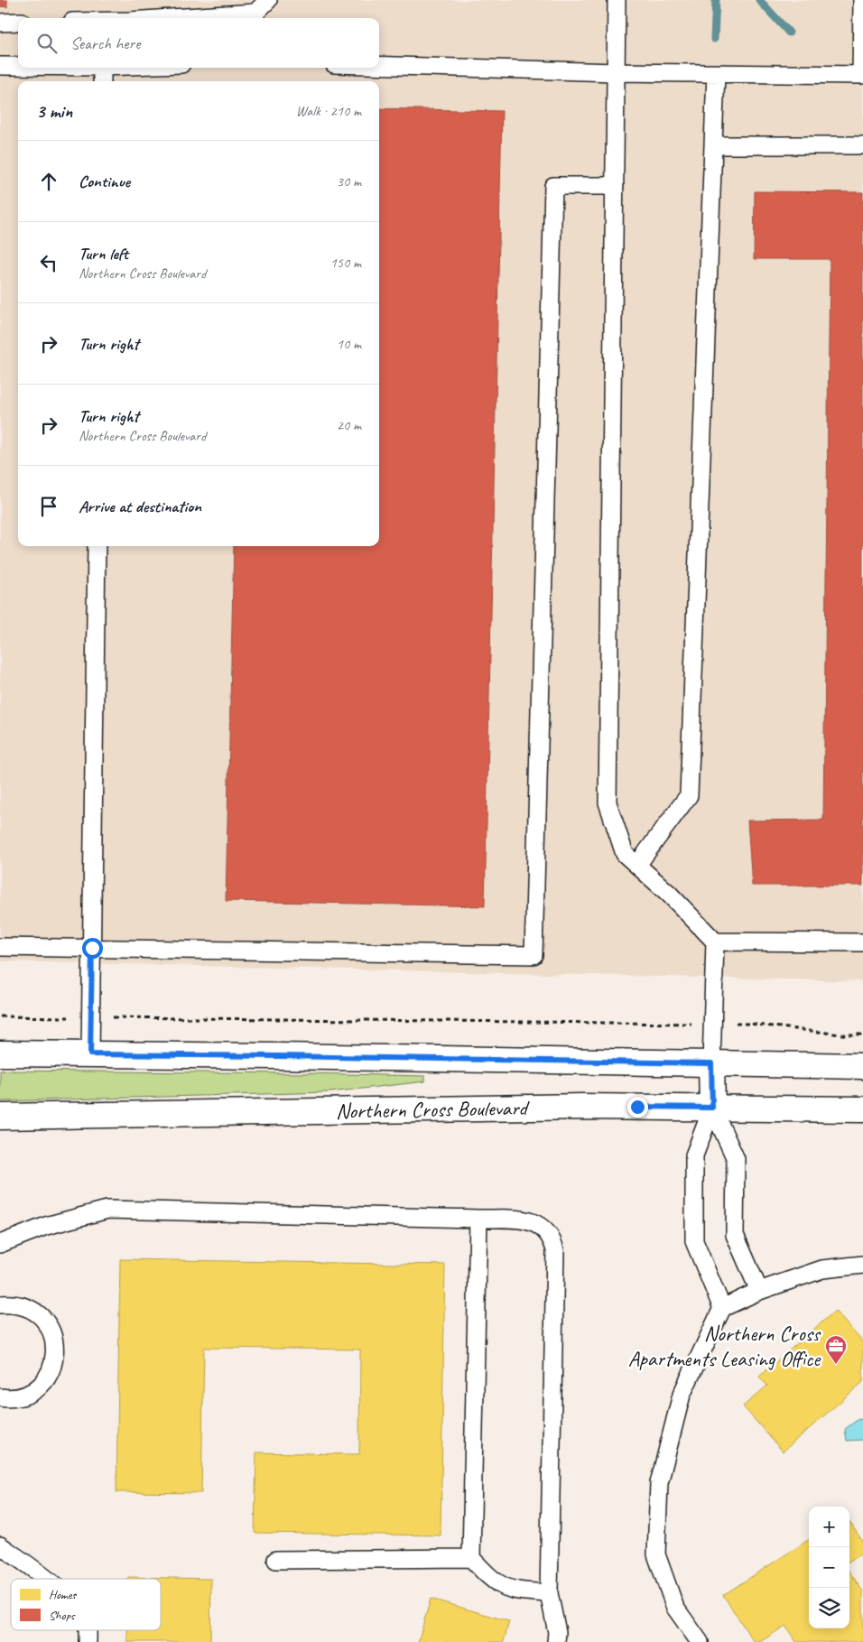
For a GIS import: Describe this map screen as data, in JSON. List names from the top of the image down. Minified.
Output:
{"streets":{"street":["Northern Cross Boulevard"]},"places":{"office":["Northern Cross Apartments Leasing Office"]},"legend":["Homes","Shops"],"page":{"search":"Search here","heading":["3 min","Walk · 210 m"],"list":[["Continue","30 m"],["Turn left","Northern Cross Boulevard","150 m"],["Turn right","10 m"],["Turn right","Northern Cross Boulevard","20 m"],"Arrive at destination"],"map_buttons":["+","−"]}}
